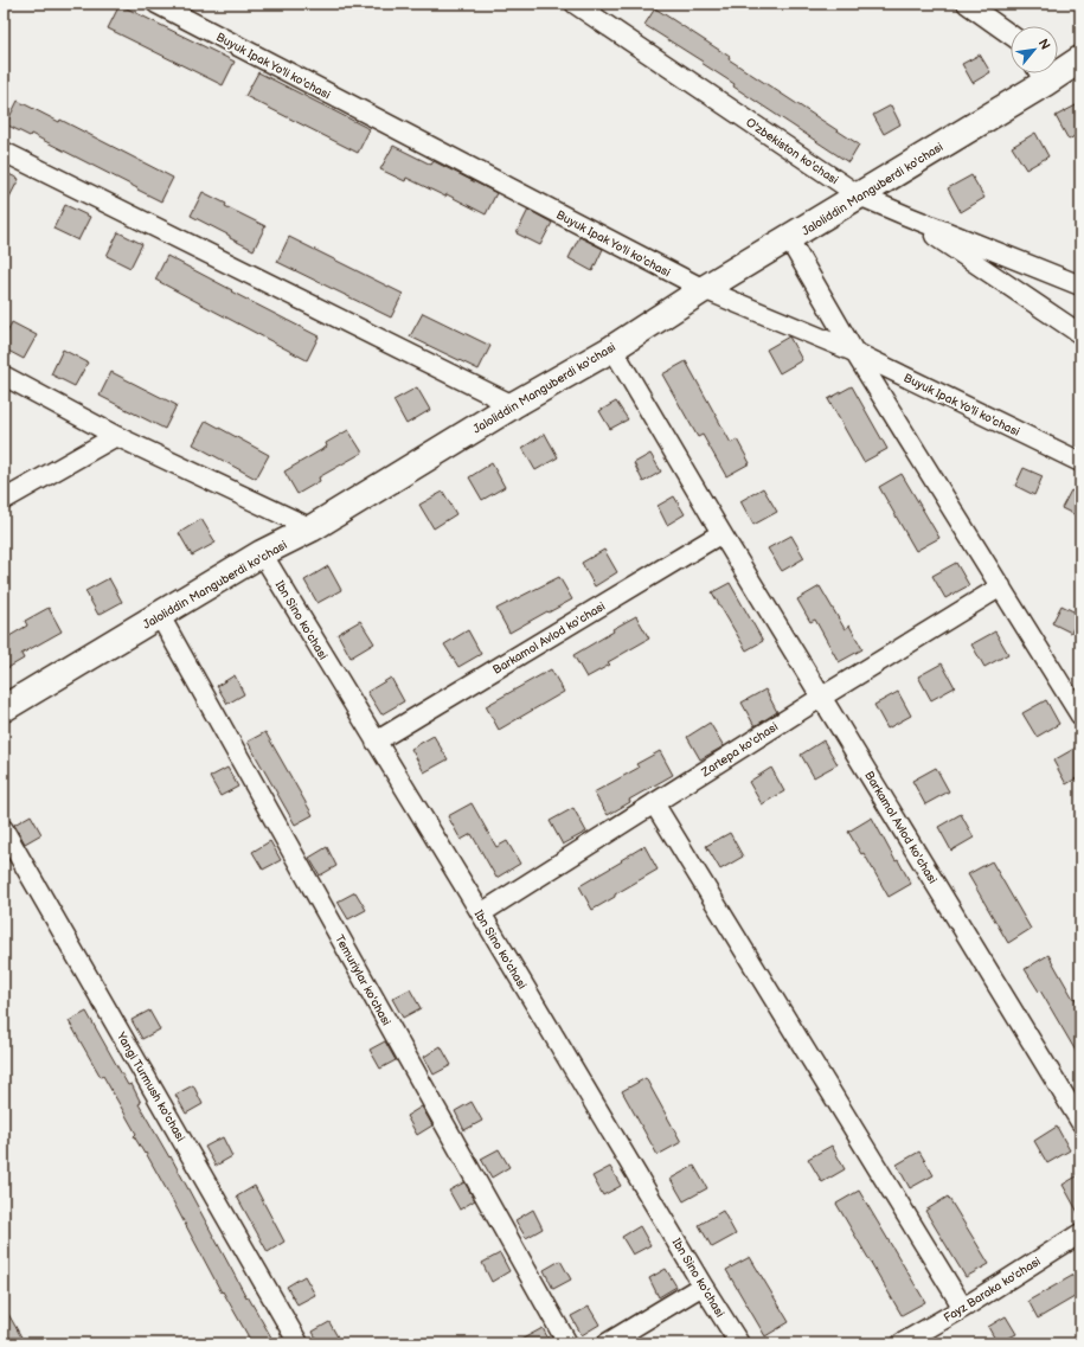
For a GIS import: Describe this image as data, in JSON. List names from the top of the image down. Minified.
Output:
{"streets":{"street":["Buyuk Ipak Yo'li ko'chasi","O'zbekiston ko'chasi","Jaloliddin Manguberdi ko'chasi","Ibn Sino ko'chasi","Barkamol Avlod ko'chasi","Zartepa ko'chasi","Temuriylar ko'chasi","Yangi Turmush ko'chasi","Fayz Baraka ko'chasi"]},"crossings":[["Buyuk Ipak Yo'li ko'chasi","Jaloliddin Manguberdi ko'chasi"],["O'zbekiston ko'chasi","Jaloliddin Manguberdi ko'chasi"],["Jaloliddin Manguberdi ko'chasi","Ibn Sino ko'chasi"],["Jaloliddin Manguberdi ko'chasi","Barkamol Avlod ko'chasi"],["Jaloliddin Manguberdi ko'chasi","Temuriylar ko'chasi"],["Ibn Sino ko'chasi","Barkamol Avlod ko'chasi"],["Ibn Sino ko'chasi","Zartepa ko'chasi"],["Barkamol Avlod ko'chasi","Zartepa ko'chasi"]],"north":"top right"}
